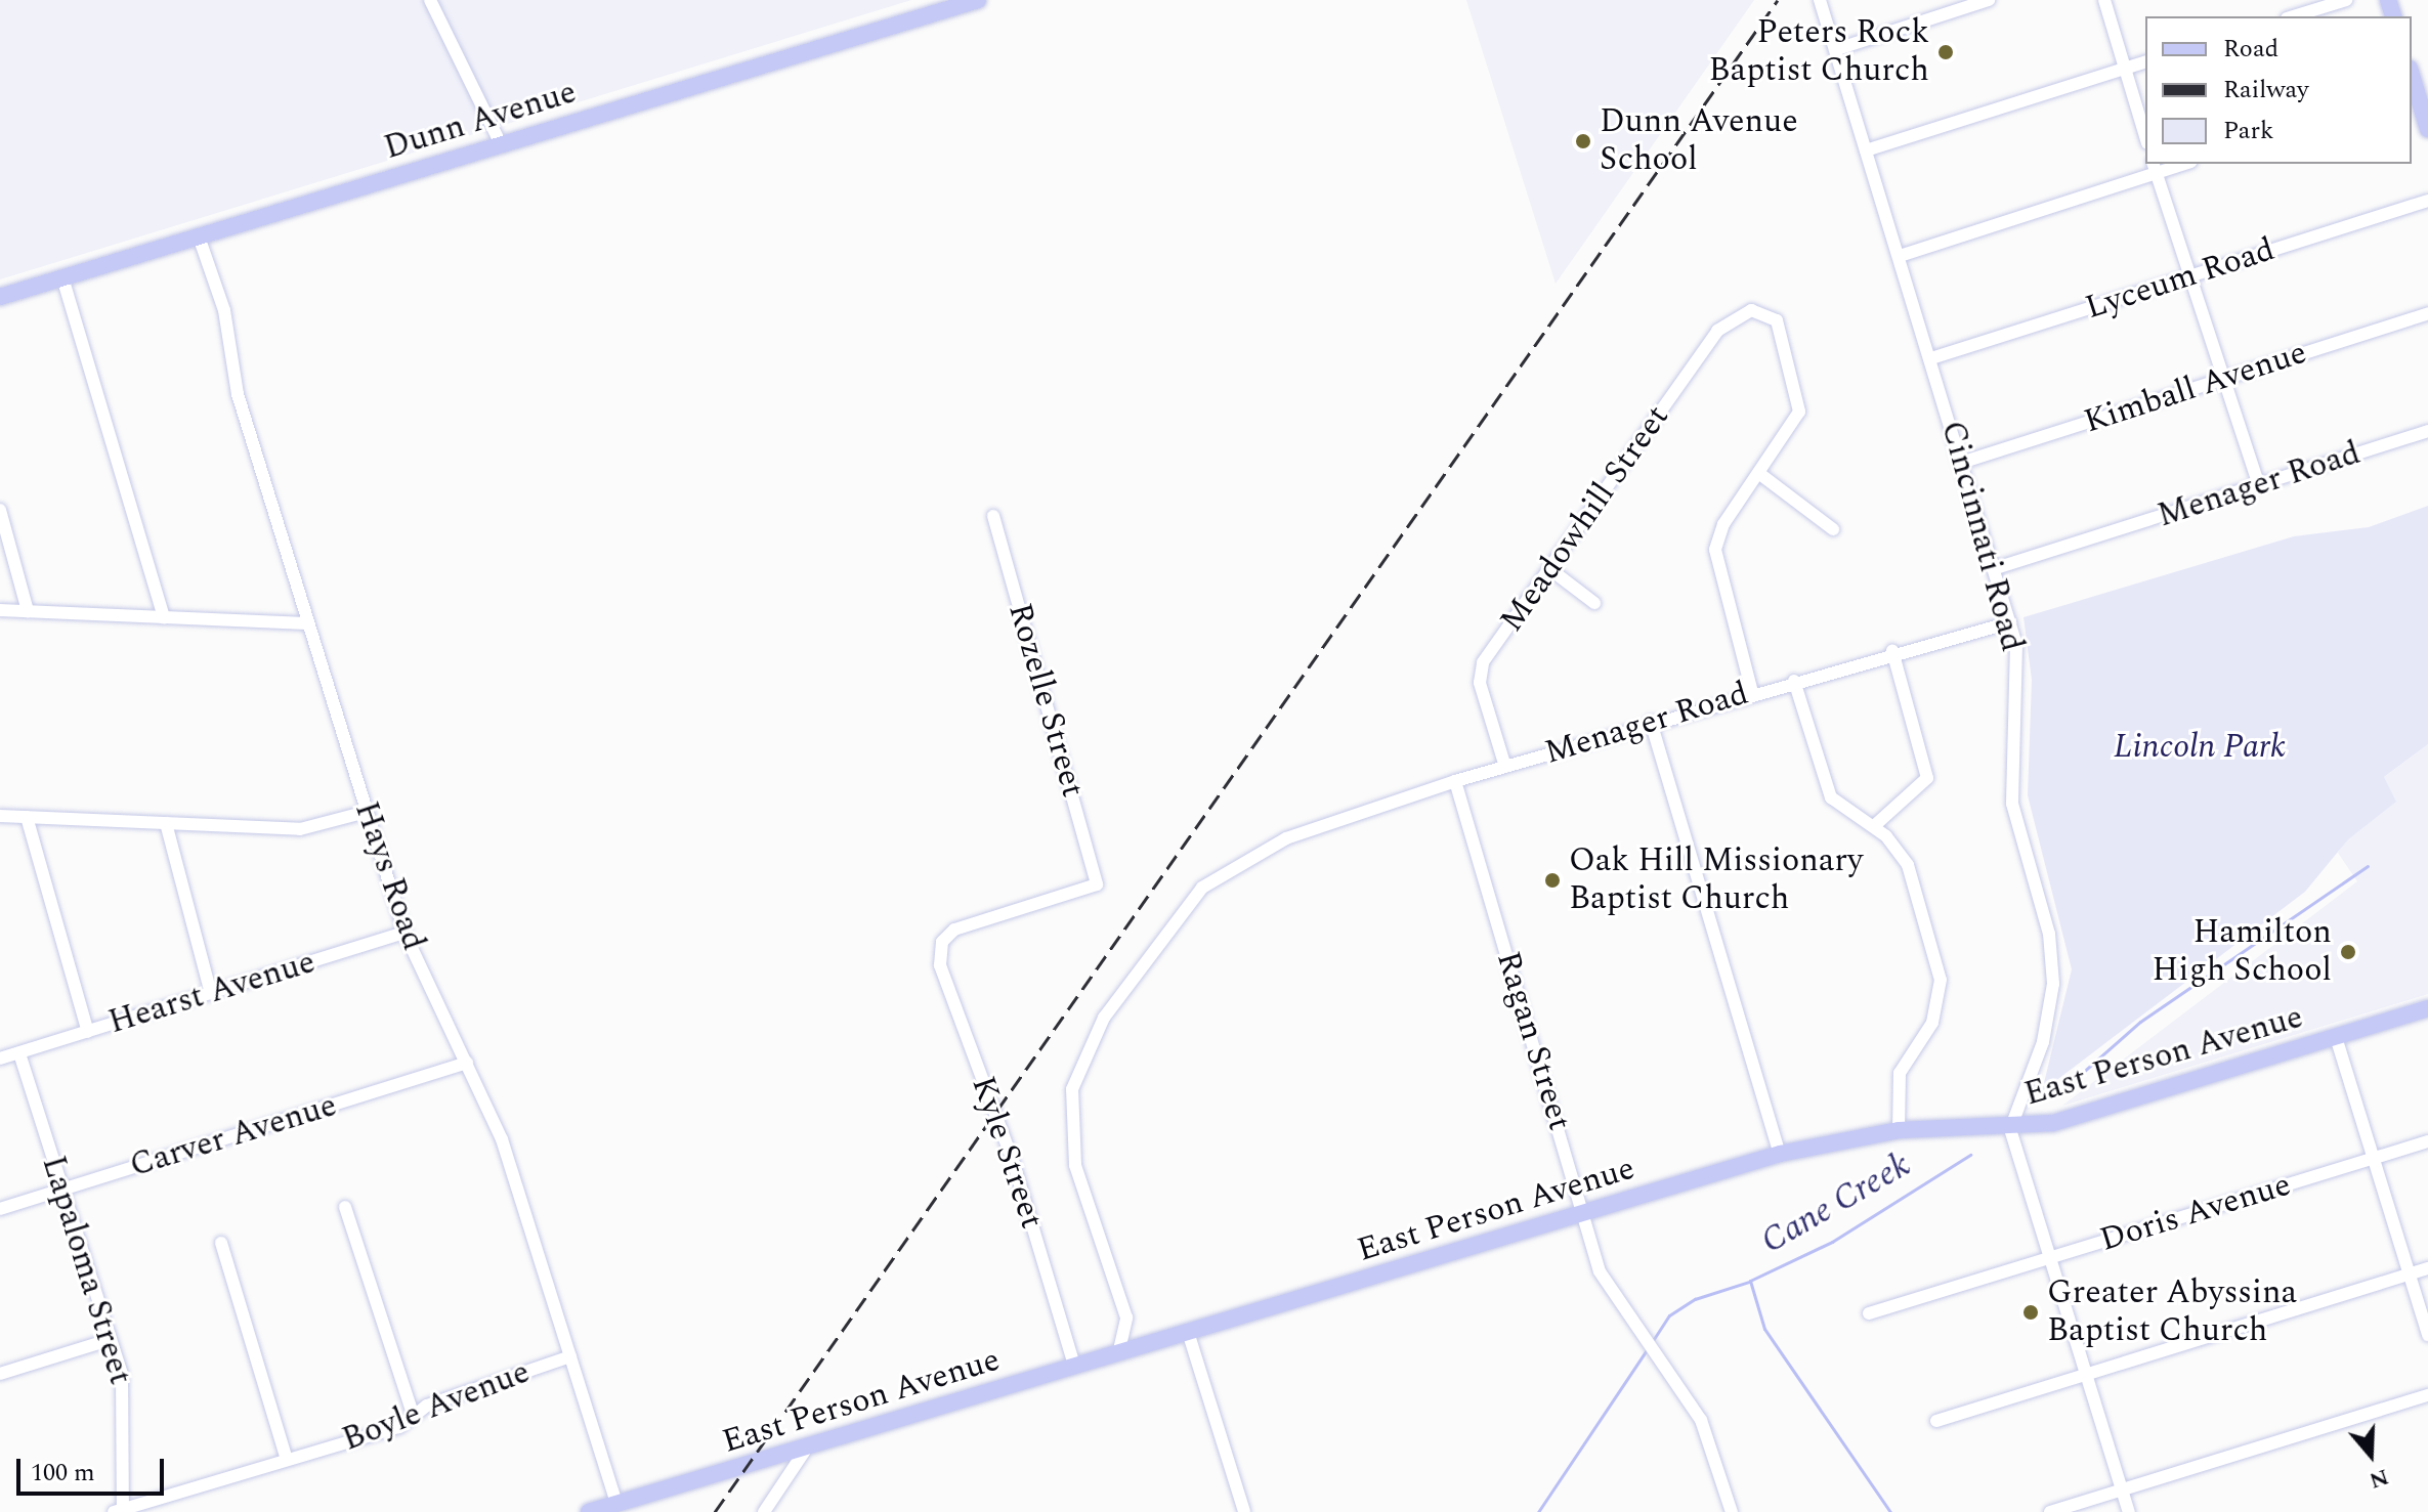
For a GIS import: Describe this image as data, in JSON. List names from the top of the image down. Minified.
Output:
{"streets":{"main road":["Dunn Avenue","East Person Avenue"],"street":["Lyceum Road","Kimball Avenue","Menager Road","Meadowhill Street","Cincinnati Road","Rozelle Street","Hays Road","Hearst Avenue","Ragan Street","Carver Avenue","Kyle Street","Doris Avenue","Lapaloma Street","Boyle Avenue"]},"crossings":[["Dunn Avenue","Hays Road"],["Lyceum Road","Cincinnati Road"],["Kimball Avenue","Cincinnati Road"],["Menager Road","Meadowhill Street"],["Menager Road","Cincinnati Road"],["Menager Road","Ragan Street"],["Menager Road","East Person Avenue"],["Cincinnati Road","East Person Avenue"],["Rozelle Street","Kyle Street"],["Hays Road","Hearst Avenue"],["Hays Road","East Person Avenue"],["Hays Road","Carver Avenue"],["Hays Road","Boyle Avenue"],["Hearst Avenue","Lapaloma Street"],["Ragan Street","East Person Avenue"],["East Person Avenue","Kyle Street"],["Carver Avenue","Lapaloma Street"],["Lapaloma Street","Boyle Avenue"]],"water":["Cane Creek"],"parks":["Lincoln Park"],"places":["Peters Rock Baptist Church","Dunn Avenue School","Oak Hill Missionary Baptist Church","Hamilton High School","Greater Abyssina Baptist Church"],"legend":["Road","Railway","Park"],"scale_bar":"100 m","north":"bottom"}
